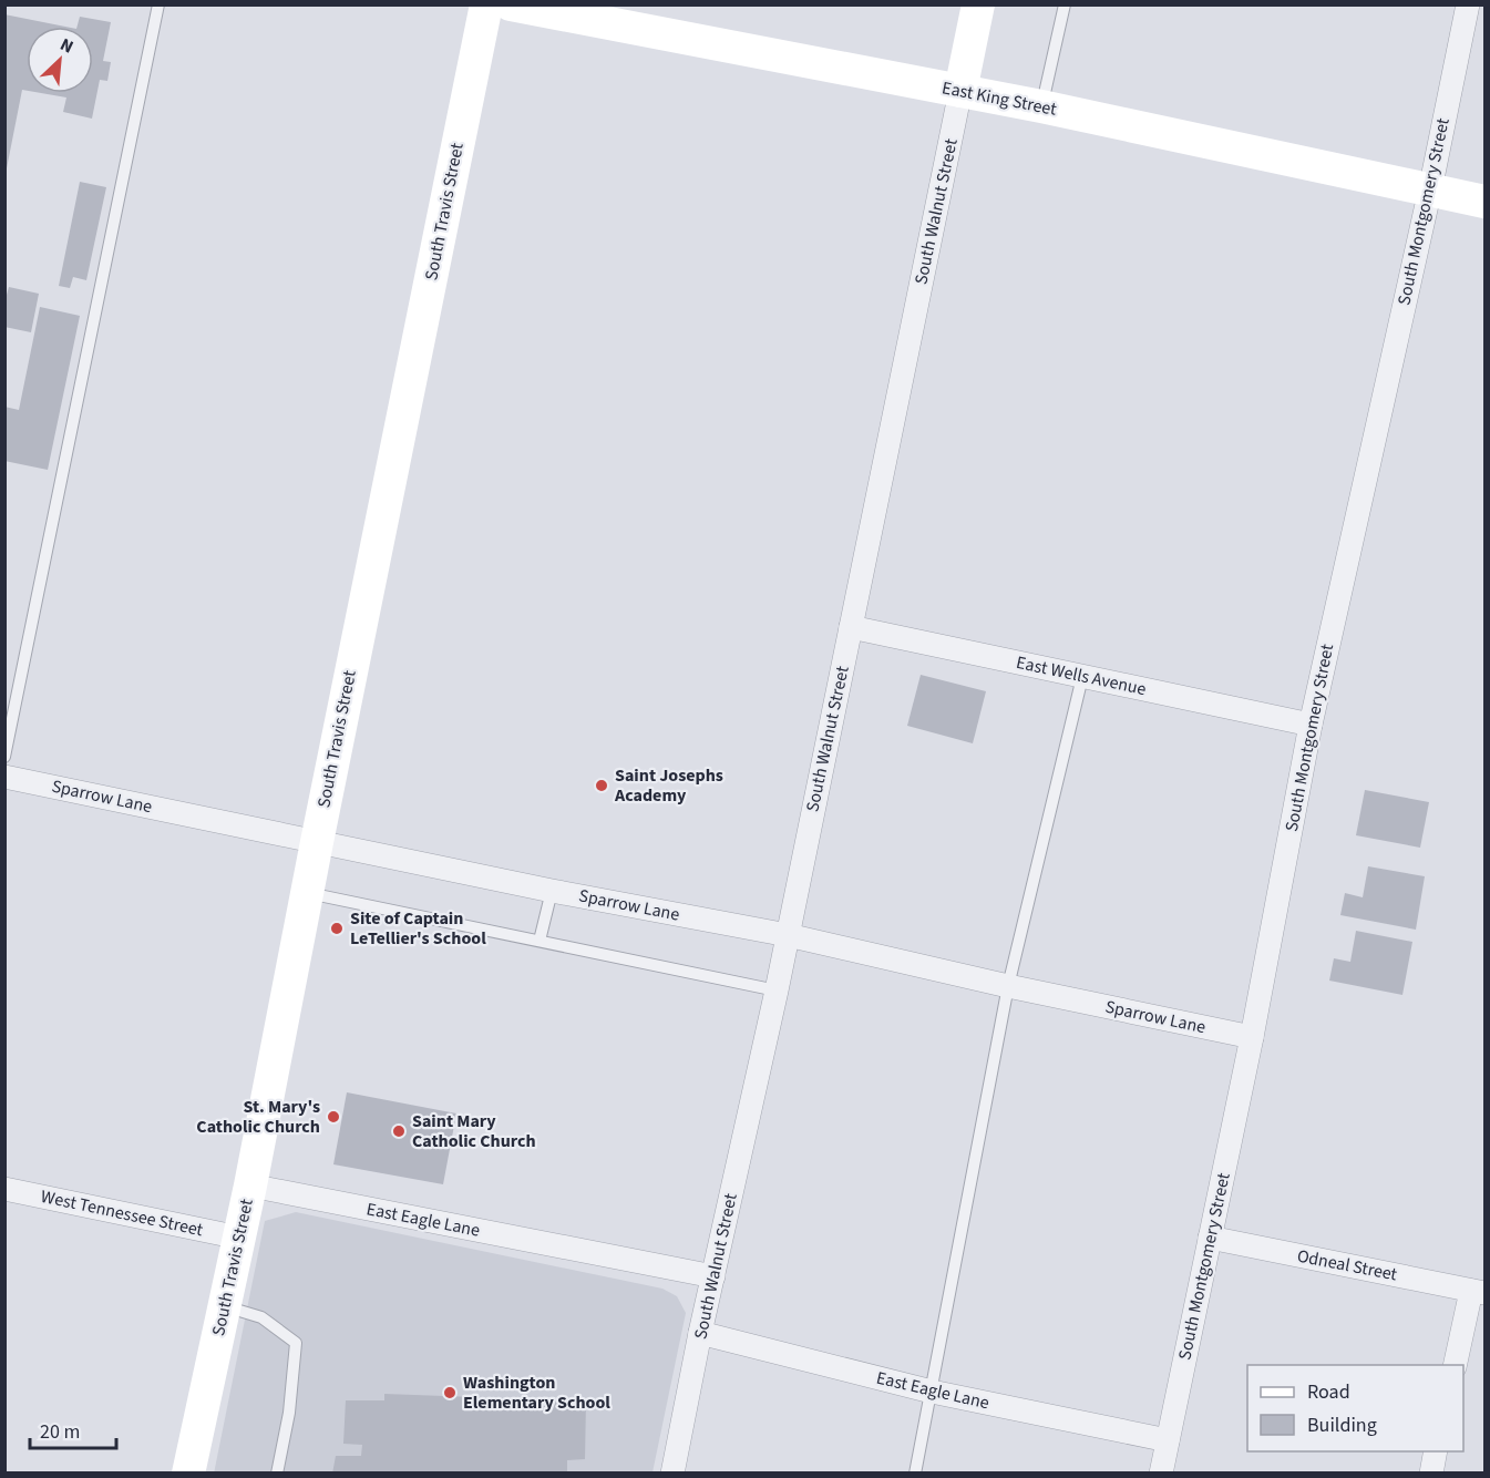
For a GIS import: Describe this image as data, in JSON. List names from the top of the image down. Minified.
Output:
{"streets":{"main road":["East King Street","South Travis Street","South Walnut Street"],"street":["South Montgomery Street","East Wells Avenue","Sparrow Lane","West Tennessee Street","East Eagle Lane","Odneal Street"]},"crossings":[["East King Street","South Walnut Street"],["East King Street","South Montgomery Street"],["South Travis Street","Sparrow Lane"],["South Travis Street","West Tennessee Street"],["South Travis Street","East Eagle Lane"],["South Walnut Street","East Wells Avenue"],["South Walnut Street","Sparrow Lane"],["South Walnut Street","East Eagle Lane"],["South Montgomery Street","East Wells Avenue"],["South Montgomery Street","Sparrow Lane"],["South Montgomery Street","East Eagle Lane"],["South Montgomery Street","Odneal Street"]],"places":["Saint Josephs Academy","Site of Captain LeTellier's School","St. Mary's Catholic Church","Saint Mary Catholic Church","Washington Elementary School"],"legend":["Road","Building"],"scale_bar":"20 m","north":"top right"}
